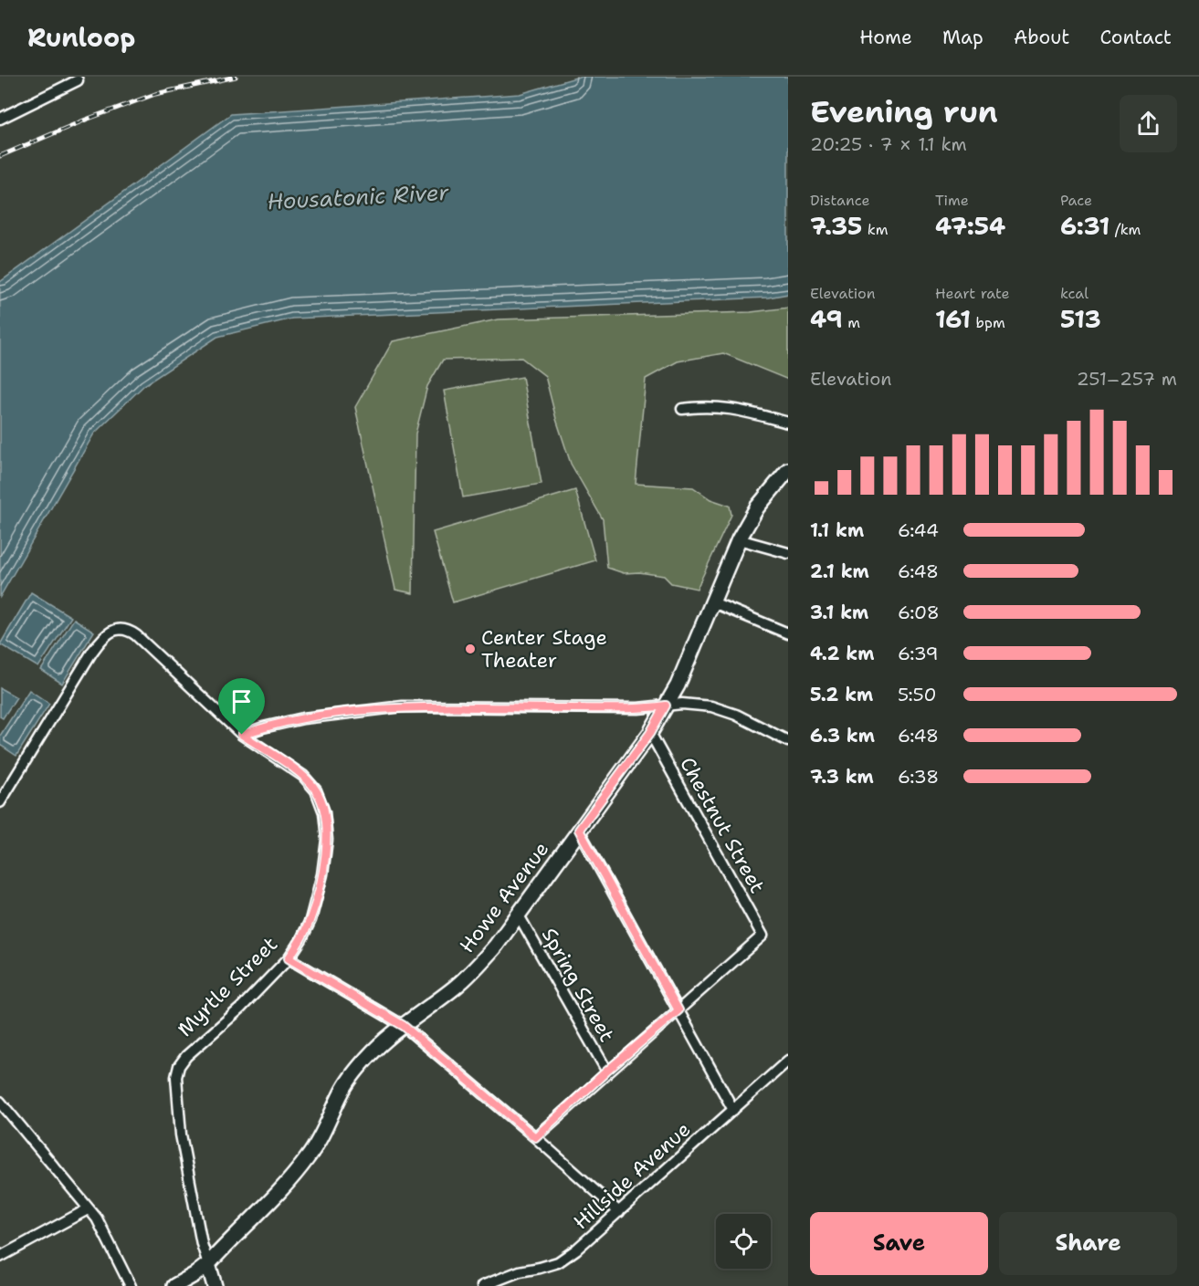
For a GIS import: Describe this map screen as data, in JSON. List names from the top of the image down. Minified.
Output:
{"streets":{"main road":["Howe Avenue","Myrtle Street"],"street":["Chestnut Street","Spring Street","Hillside Avenue"]},"crossings":[["Chestnut Street","Howe Avenue"],["Howe Avenue","Spring Street"],["Howe Avenue","Myrtle Street"]],"water":["Housatonic River"],"places":["Center Stage Theater"],"page":{"header":"Runloop","nav":["Home","Map","About","Contact"],"heading":["Evening run","20:25 · 7 × 1.1 km"],"stats":[["Distance","7.35 km"],["Time","47:54"],["Pace","6:31 /km"],["Elevation","49 m"],["Heart rate","161 bpm"],["kcal","513"]],"chart":["Elevation","251–257 m"],"list":[{"name":"1.1 km","note":"6:44"},{"name":"2.1 km","note":"6:48"},{"name":"3.1 km","note":"6:08"},{"name":"4.2 km","note":"6:39"},{"name":"5.2 km","note":"5:50"},{"name":"6.3 km","note":"6:48"},{"name":"7.3 km","note":"6:38"}],"buttons":["Save","Share"]}}
